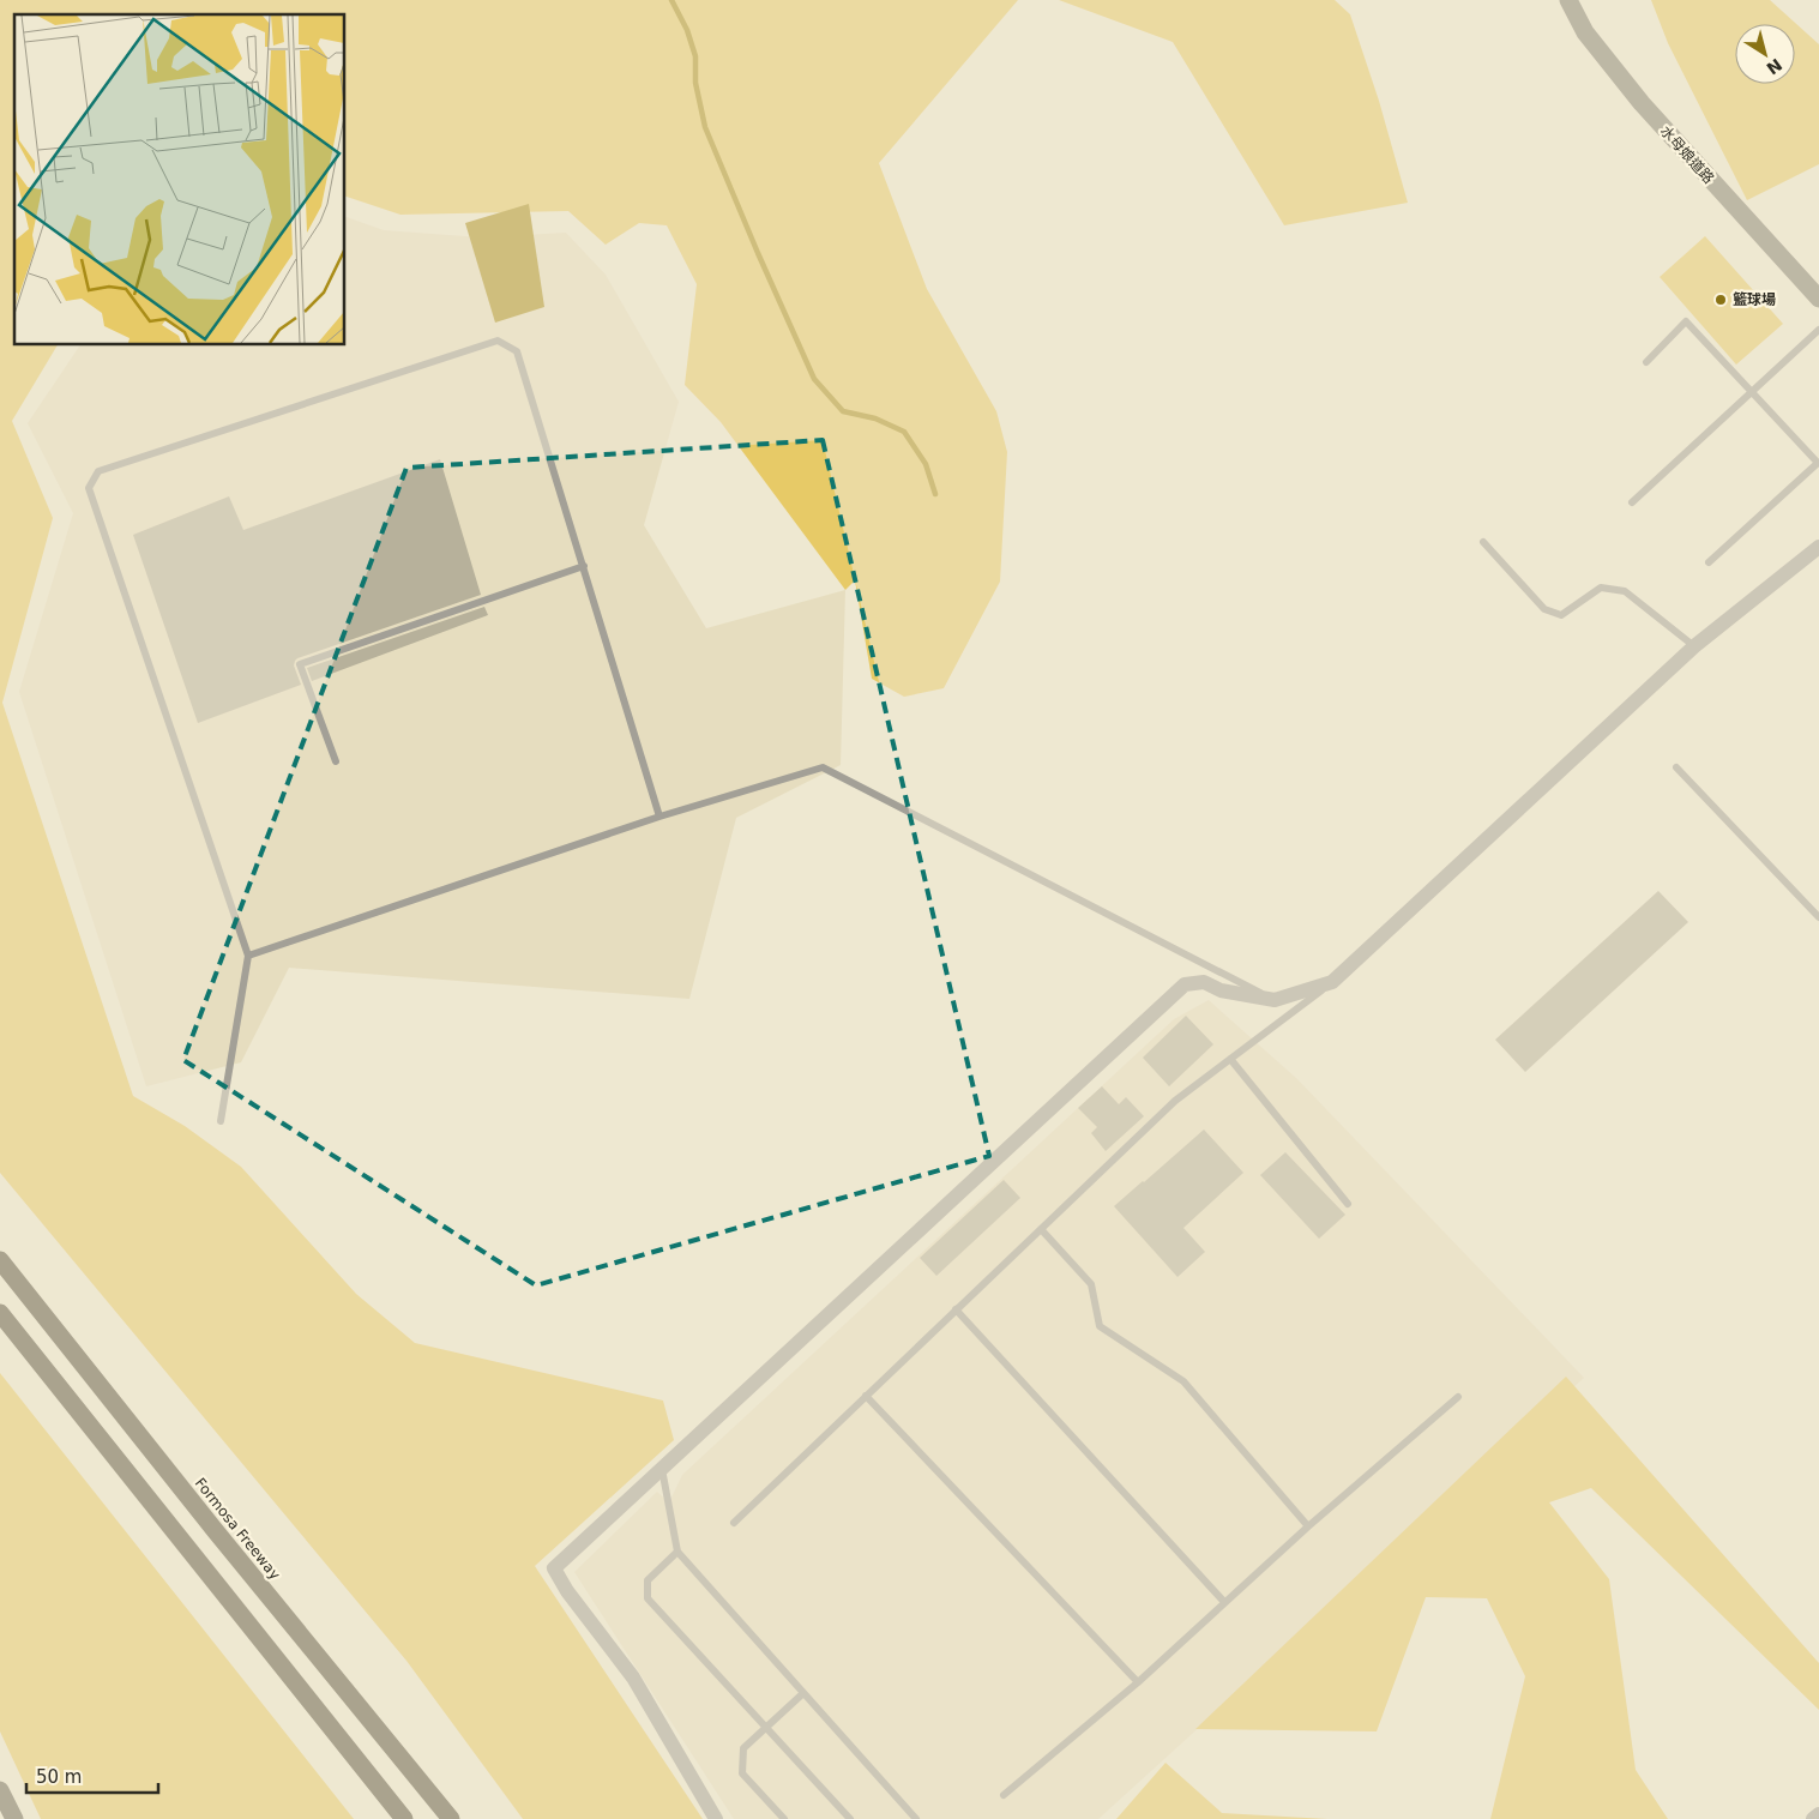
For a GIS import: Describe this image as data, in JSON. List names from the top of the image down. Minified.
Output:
{"streets":{"highway":["Formosa Freeway"],"street":["水母娘道路"]},"places":["籃球場"],"scale_bar":"50 m","north":"bottom right"}
